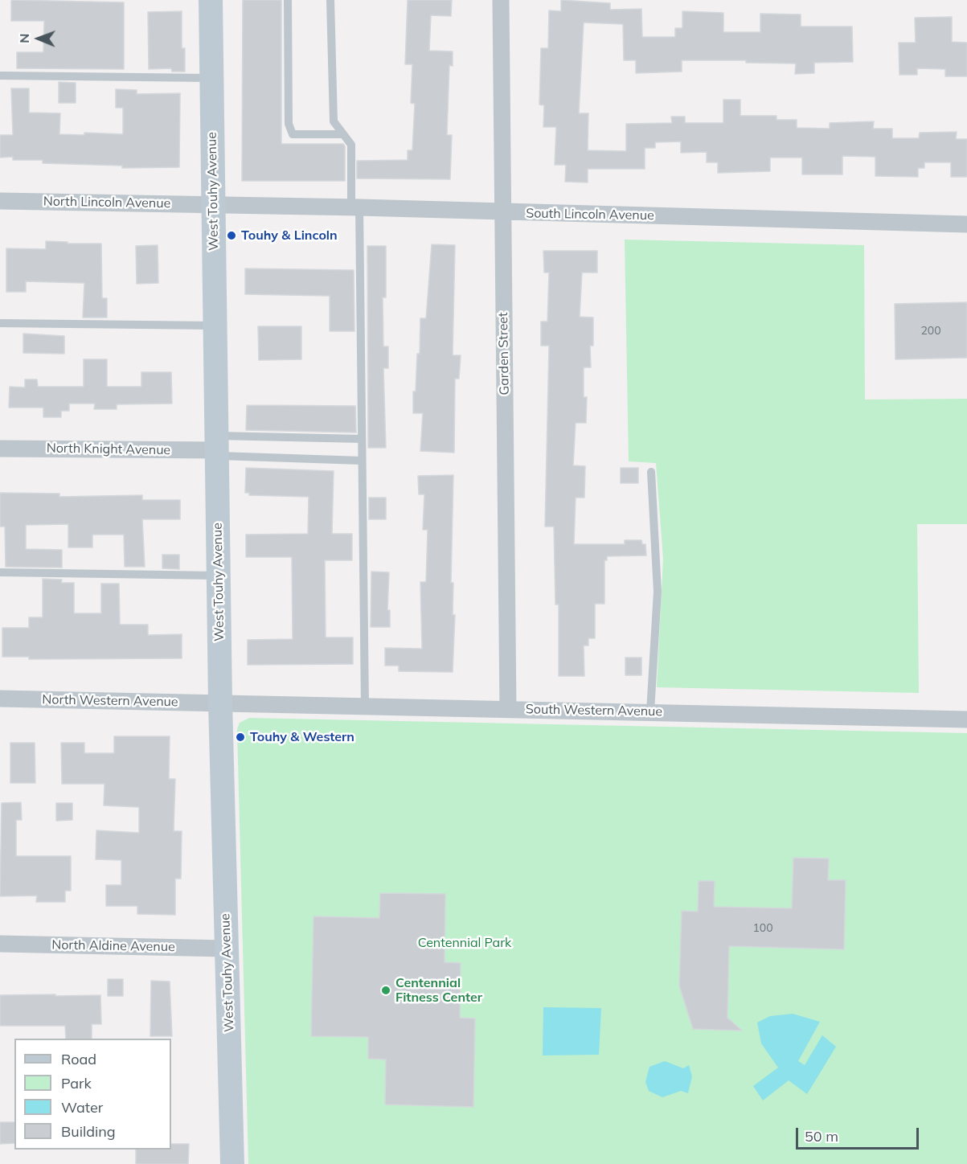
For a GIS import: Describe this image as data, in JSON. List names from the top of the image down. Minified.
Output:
{"streets":{"main road":["West Touhy Avenue"],"street":["North Lincoln Avenue","South Lincoln Avenue","Garden Street","North Knight Avenue","North Western Avenue","South Western Avenue","North Aldine Avenue"]},"crossings":[["West Touhy Avenue","North Lincoln Avenue"],["West Touhy Avenue","South Lincoln Avenue"],["West Touhy Avenue","North Knight Avenue"],["West Touhy Avenue","North Western Avenue"],["West Touhy Avenue","South Western Avenue"],["West Touhy Avenue","North Aldine Avenue"],["North Lincoln Avenue","South Lincoln Avenue"],["South Lincoln Avenue","Garden Street"],["Garden Street","South Western Avenue"],["North Western Avenue","South Western Avenue"]],"parks":["Centennial Park"],"places":["Touhy & Lincoln","Touhy & Western","Centennial Fitness Center"],"house_numbers":["200","100"],"legend":["Road","Park","Water","Building"],"scale_bar":"50 m","north":"left"}
